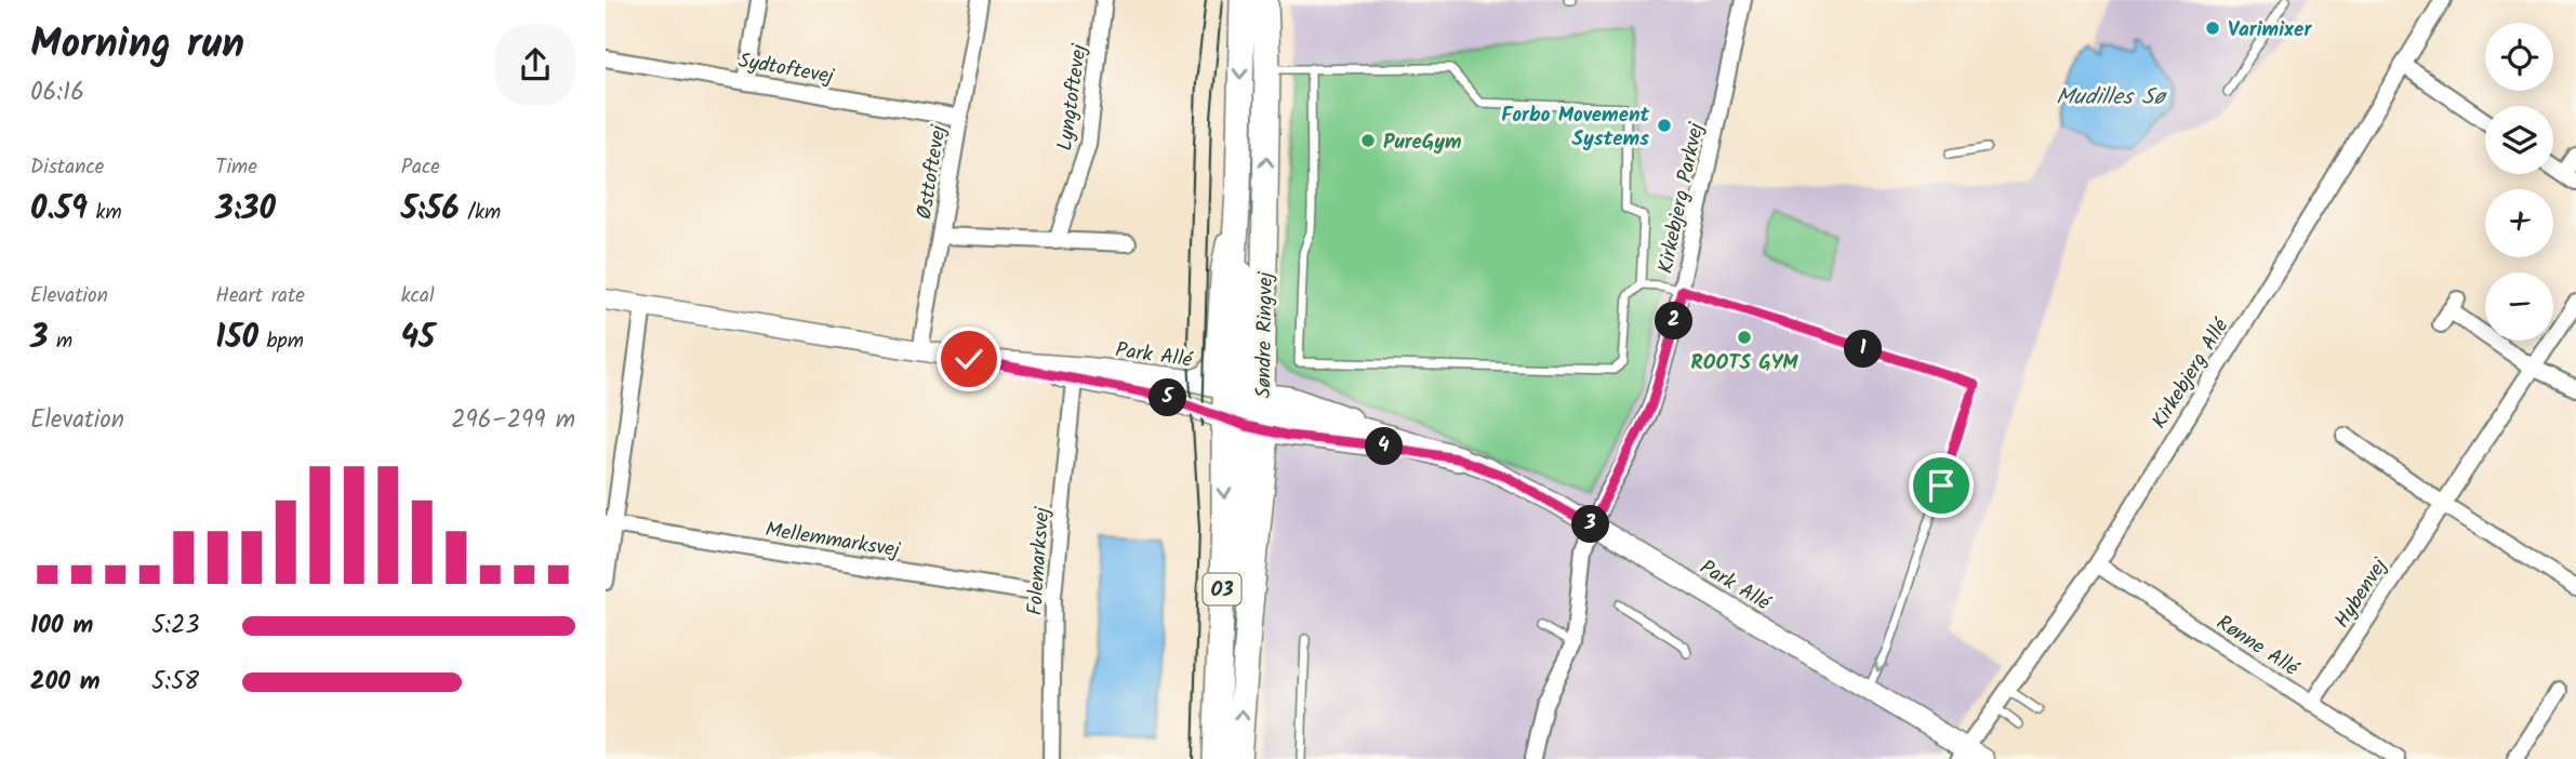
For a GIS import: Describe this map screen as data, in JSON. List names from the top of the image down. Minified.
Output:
{"streets":{"main road":["Søndre Ringvej","O3"],"street":["Sydtoftevej","Lyngtoftevej","Østtoftevej","Kirkebjerg Parkvej","Park Allé","Kirkebjerg Allé","Mellemmarksvej","Folemarksvej","Hybenvej","Rønne Allé"]},"crossings":[["Sydtoftevej","Østtoftevej"],["Østtoftevej","Park Allé"],["Kirkebjerg Parkvej","Park Allé"],["Søndre Ringvej","Park Allé"],["Park Allé","Kirkebjerg Allé"],["Park Allé","Folemarksvej"],["Kirkebjerg Allé","Rønne Allé"],["Mellemmarksvej","Folemarksvej"],["Hybenvej","Rønne Allé"]],"water":["Mudilles Sø"],"places":["Varimixer","Forbo Movement Systems","PureGym","ROOTS GYM"],"page":{"heading":["Morning run","06:16"],"map_buttons":["+","−"],"stats":[["Distance","0.59 km"],["Time","3:30"],["Pace","5:56 /km"],["Elevation","3 m"],["Heart rate","150 bpm"],["kcal","45"]],"pins":["2","1","5","4","3"],"chart":["Elevation","296–299 m"],"list":[{"name":"100 m","note":"5:23"},{"name":"200 m","note":"5:58"}]}}
